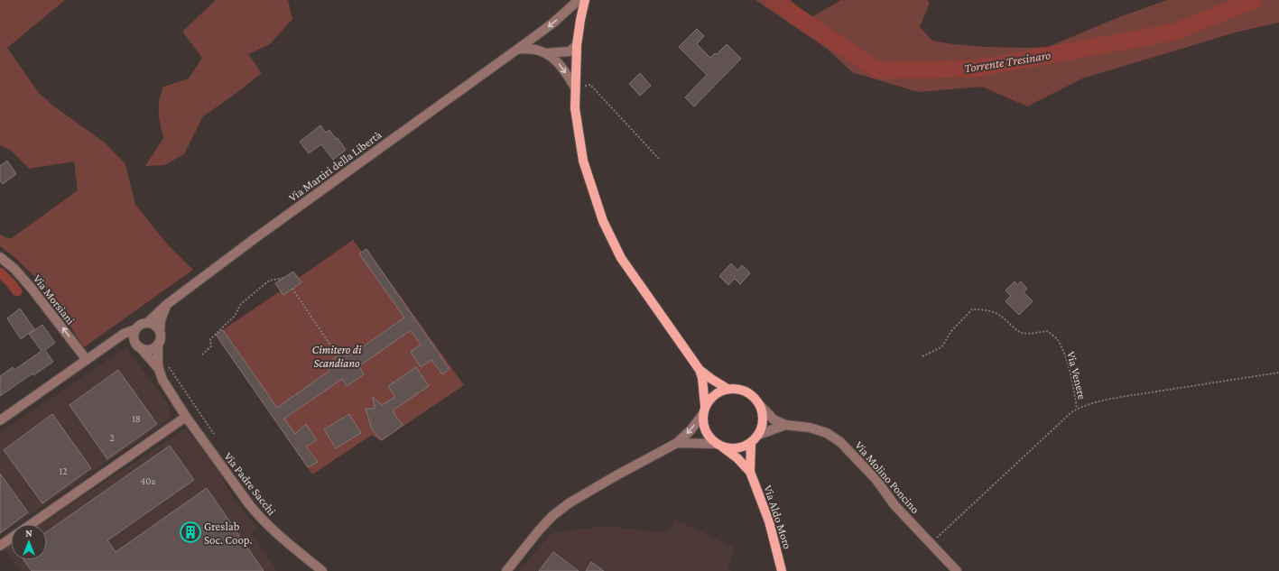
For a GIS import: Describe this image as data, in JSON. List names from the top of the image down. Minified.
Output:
{"streets":{"main road":["Via Aldo Moro"],"street":["Via Martiri della Libertà","Via Morsiani","Via Molino Poncino","Via Padre Sacchi"],"path":["Via Venere"]},"crossings":[["Via Martiri della Libertà","Via Morsiani"],["Via Martiri della Libertà","Via Padre Sacchi"],["Via Venere","Via Molino Poncino"],["Via Molino Poncino","Via Aldo Moro"]],"one_way":["Via Morsiani"],"water":["Torrente Tresinaro"],"parks":["Cimitero di Scandiano"],"places":{"building":["Greslab Soc. Coop."]},"house_numbers":["18","2","12","40a"],"north":"top"}
